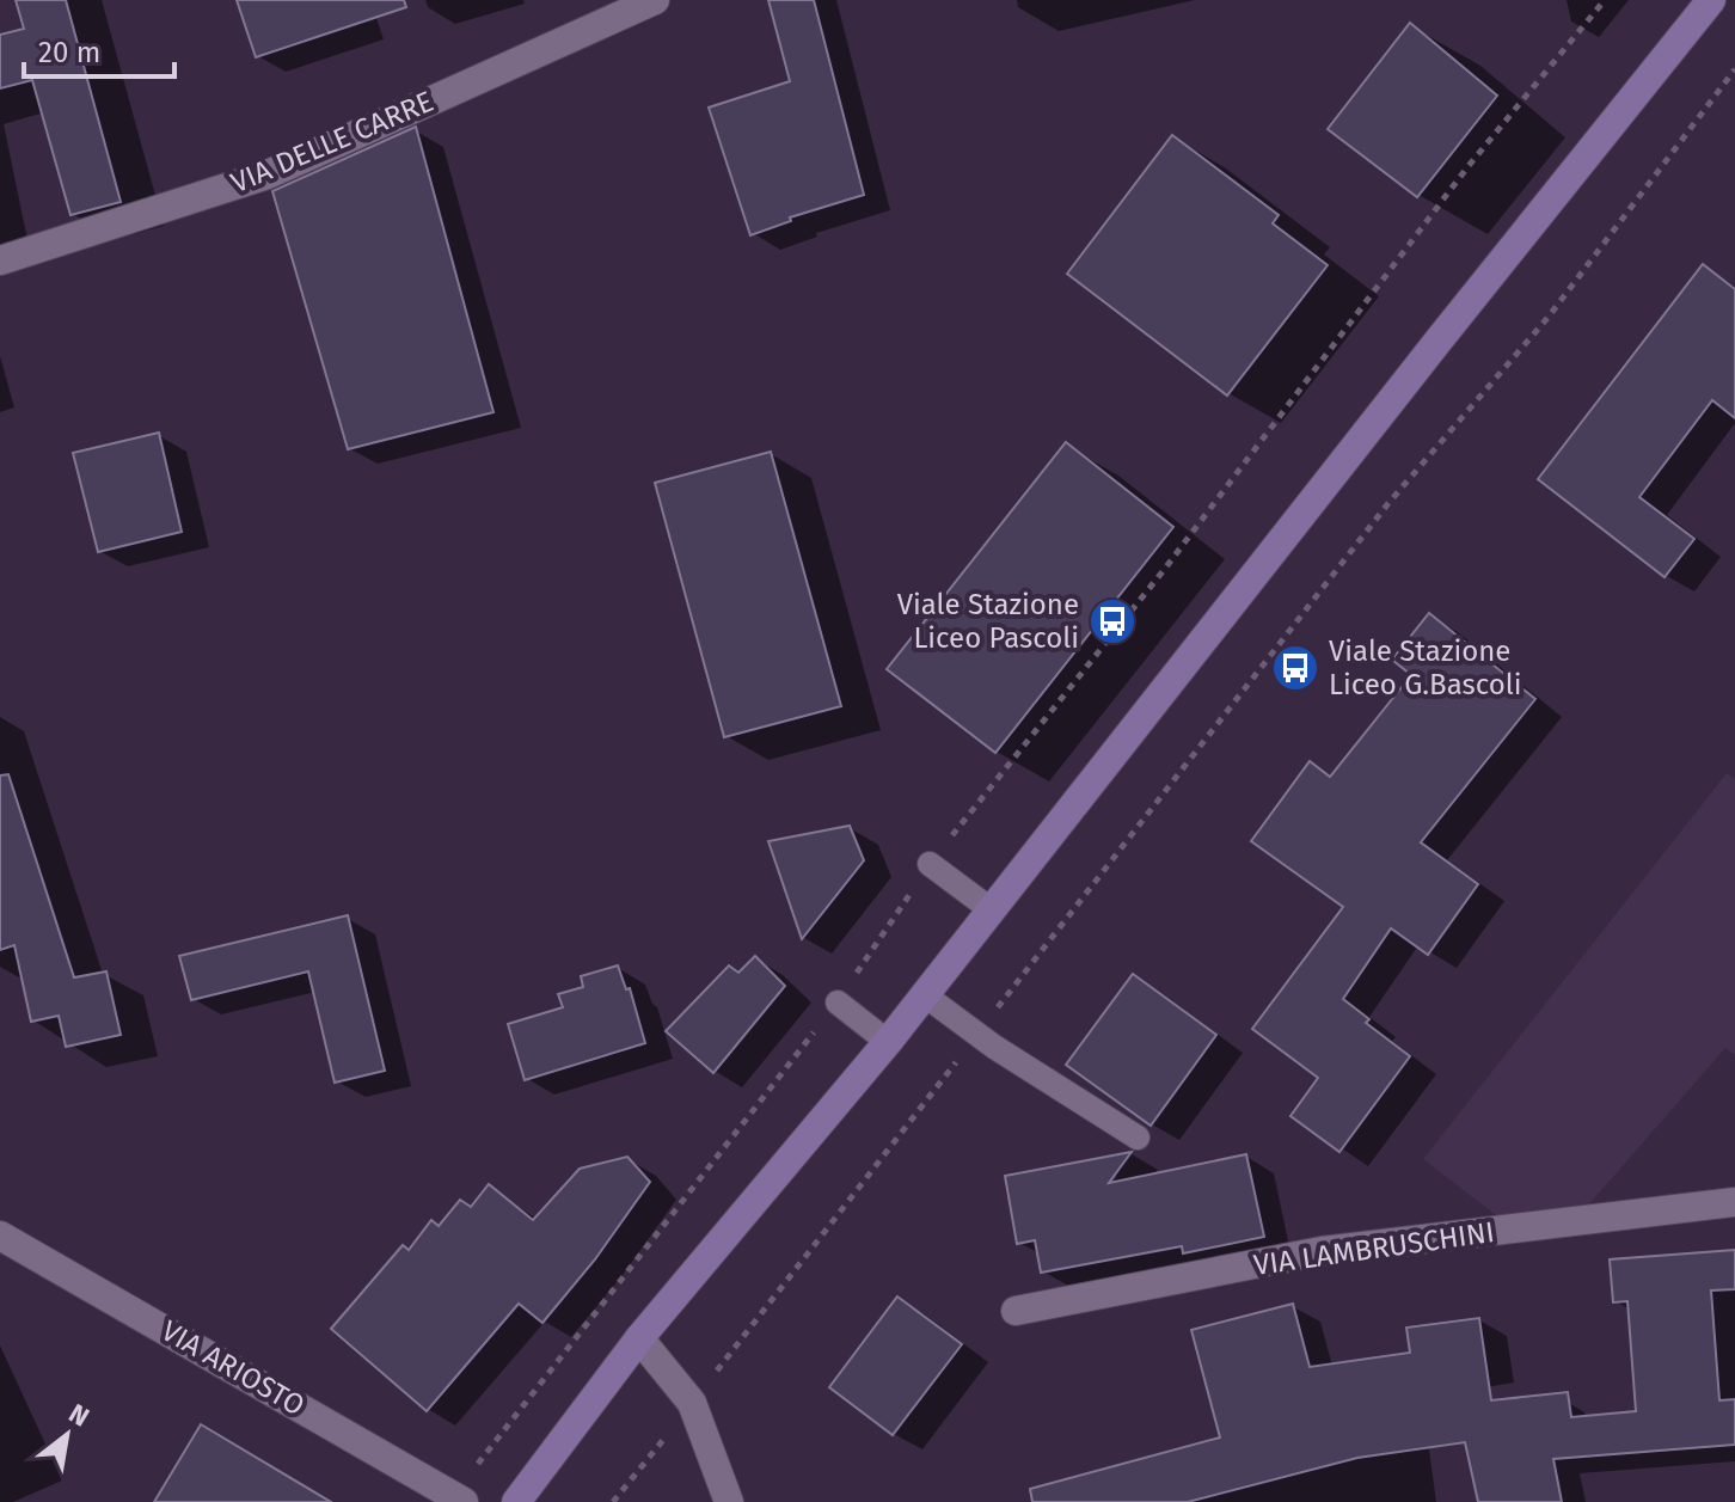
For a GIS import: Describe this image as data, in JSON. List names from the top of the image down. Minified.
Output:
{"streets":{"street":["VIA DELLE CARRE","VIA LAMBRUSCHINI","VIA ARIOSTO"]},"places":{"bus stop":["Viale Stazione Liceo Pascoli","Viale Stazione Liceo G.Bascoli"]},"scale_bar":"20 m","north":"top right"}
